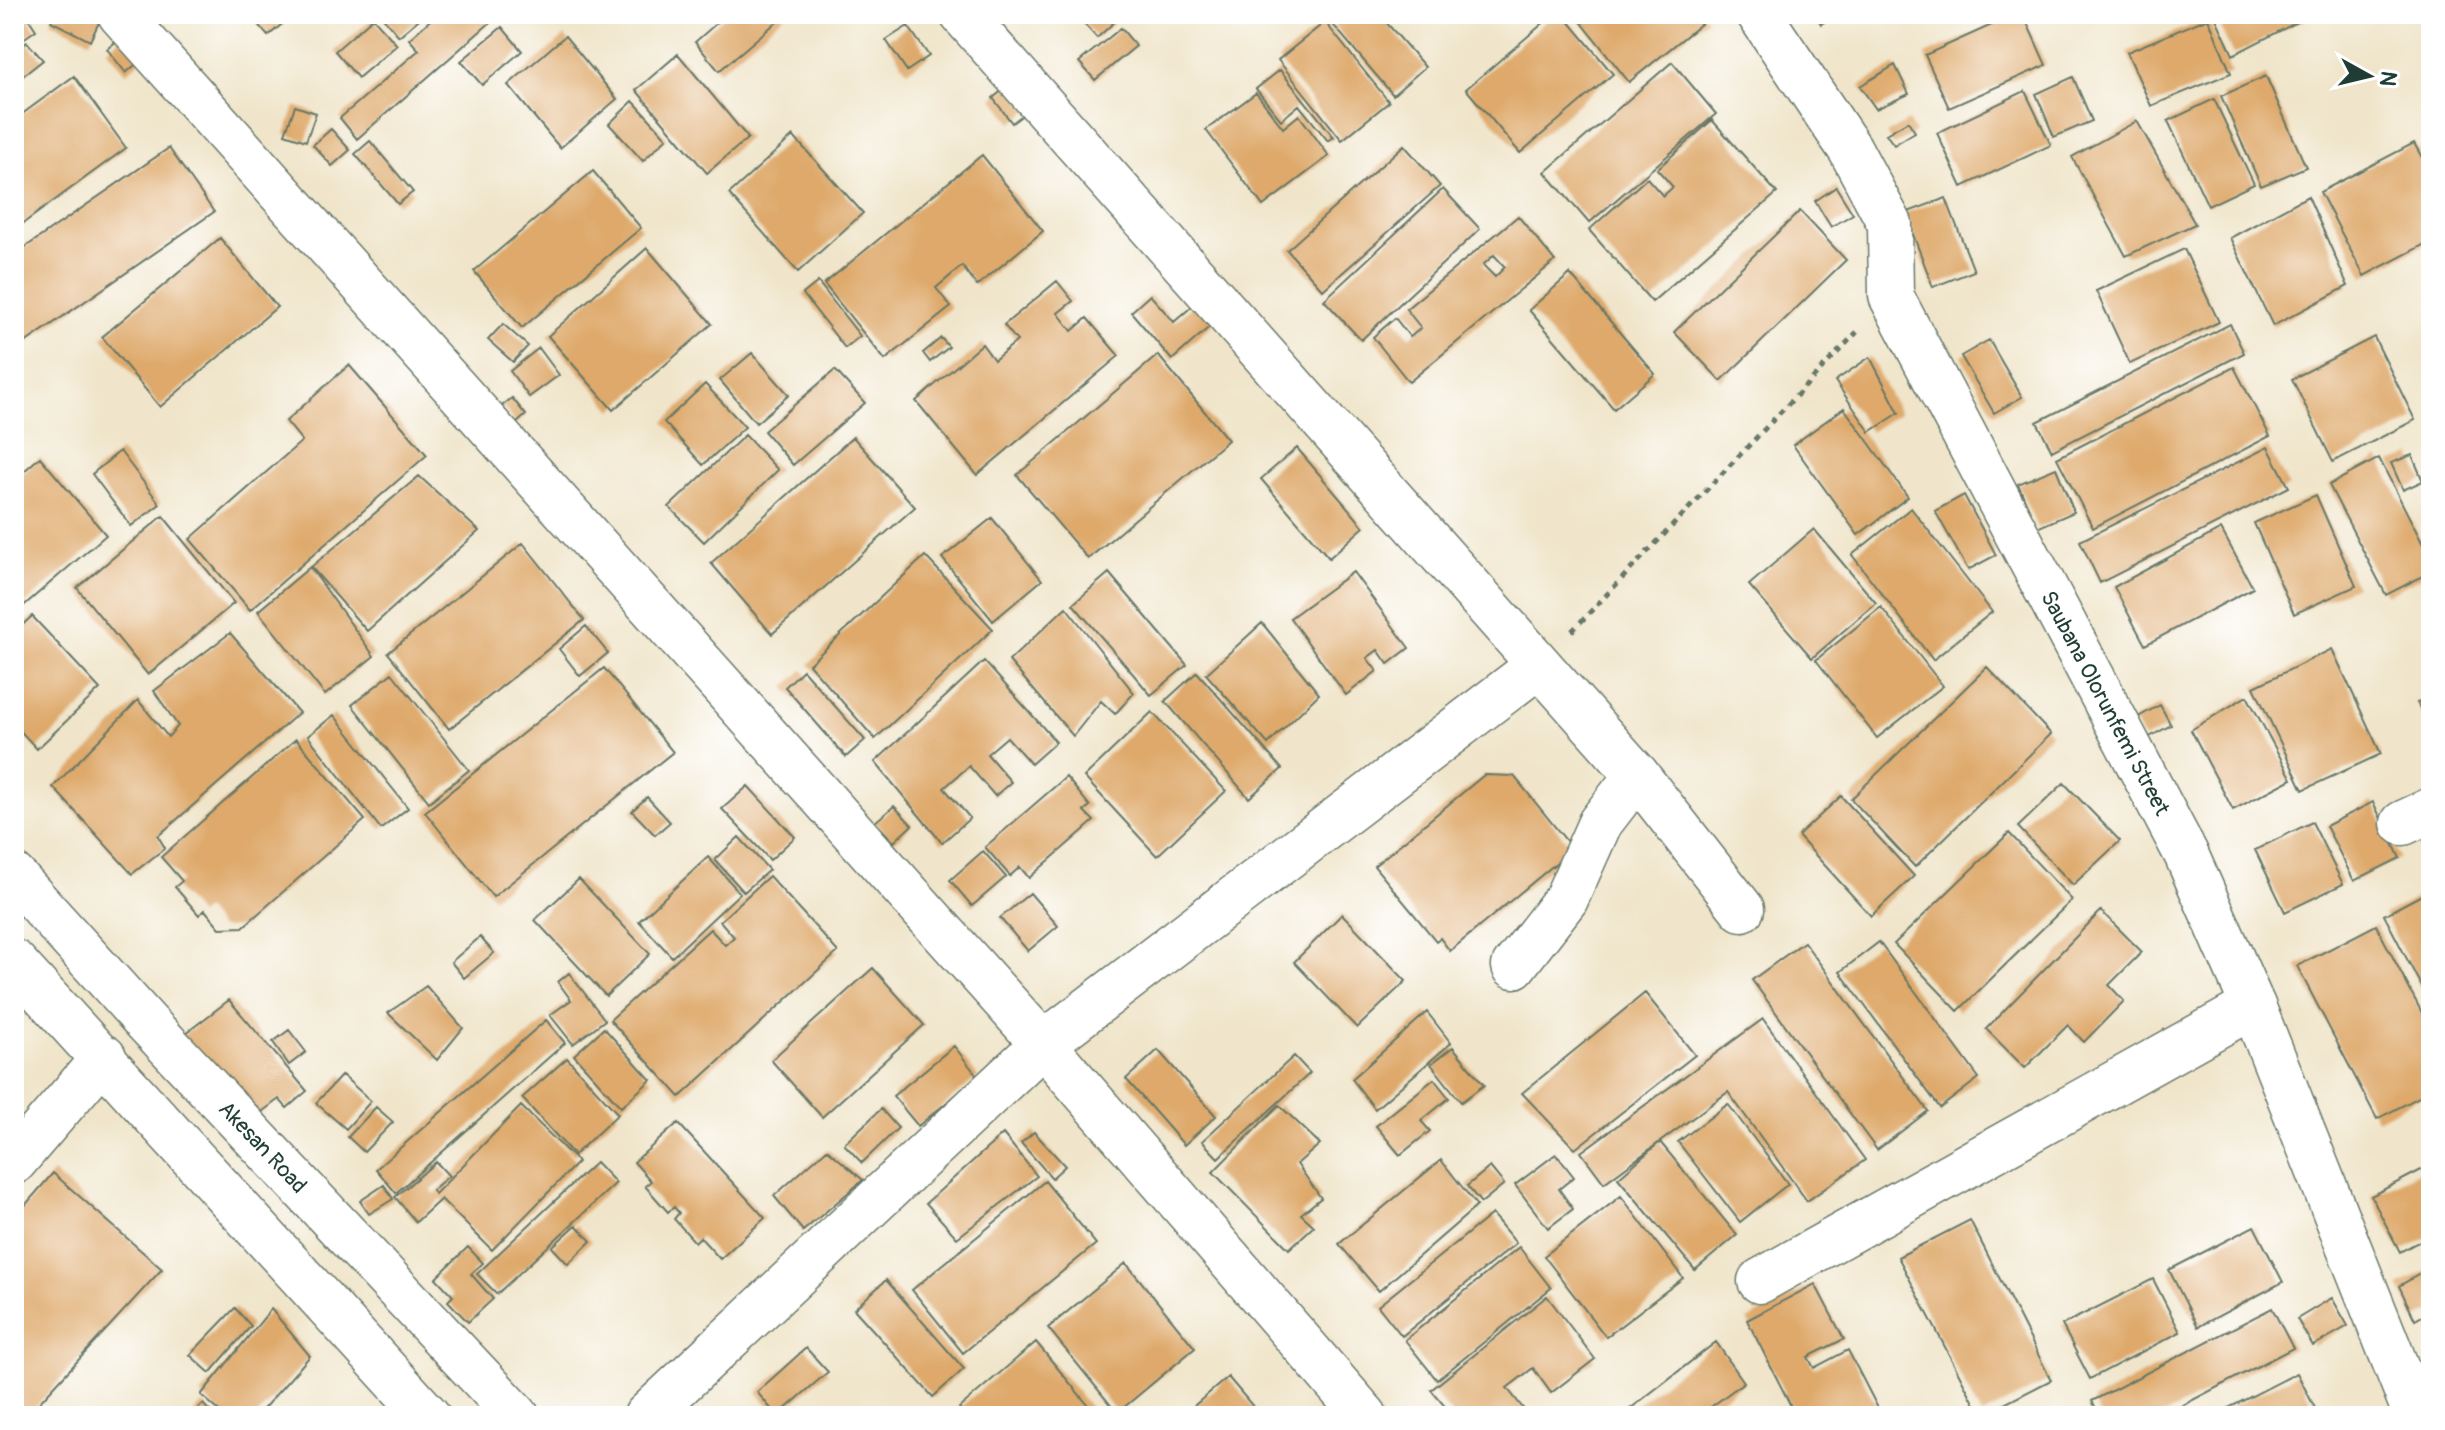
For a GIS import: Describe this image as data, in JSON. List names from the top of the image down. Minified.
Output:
{"streets":{"street":["Saubana Olorunfemi Street","Akesan Road"]},"north":"right"}
